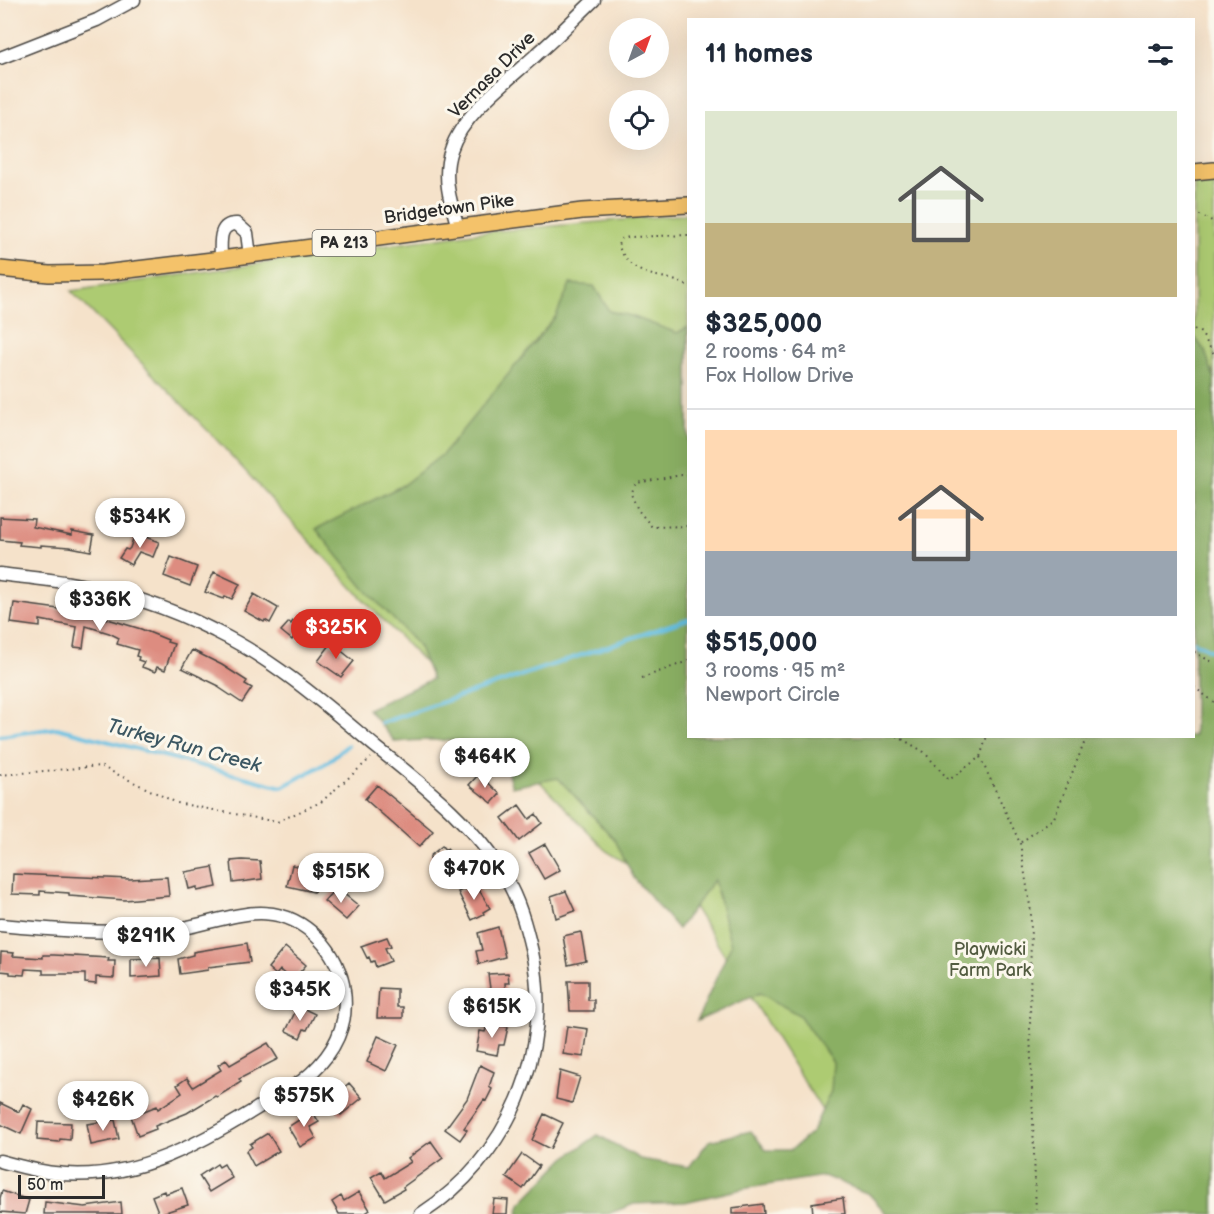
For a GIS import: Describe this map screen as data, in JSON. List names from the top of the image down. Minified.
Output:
{"streets":{"main road":["Bridgetown Pike","PA 213"],"street":["Vernasa Drive"]},"crossings":[["Vernasa Drive","Bridgetown Pike"]],"water":["Turkey Run Creek"],"parks":["Playwicki Farm Park"],"scale_bar":"50 m","north":"top right","page":{"heading":"11 homes","list":[{"name":"$325,000","note":"2 rooms · 64 m² · Fox Hollow Drive"},{"name":"$515,000","note":"3 rooms · 95 m² · Newport Circle"}],"price":["$534K","$336K","$325K","$464K","$470K","$515K","$291K","$345K","$615K","$575K","$426K"],"scale":"50 m"}}
